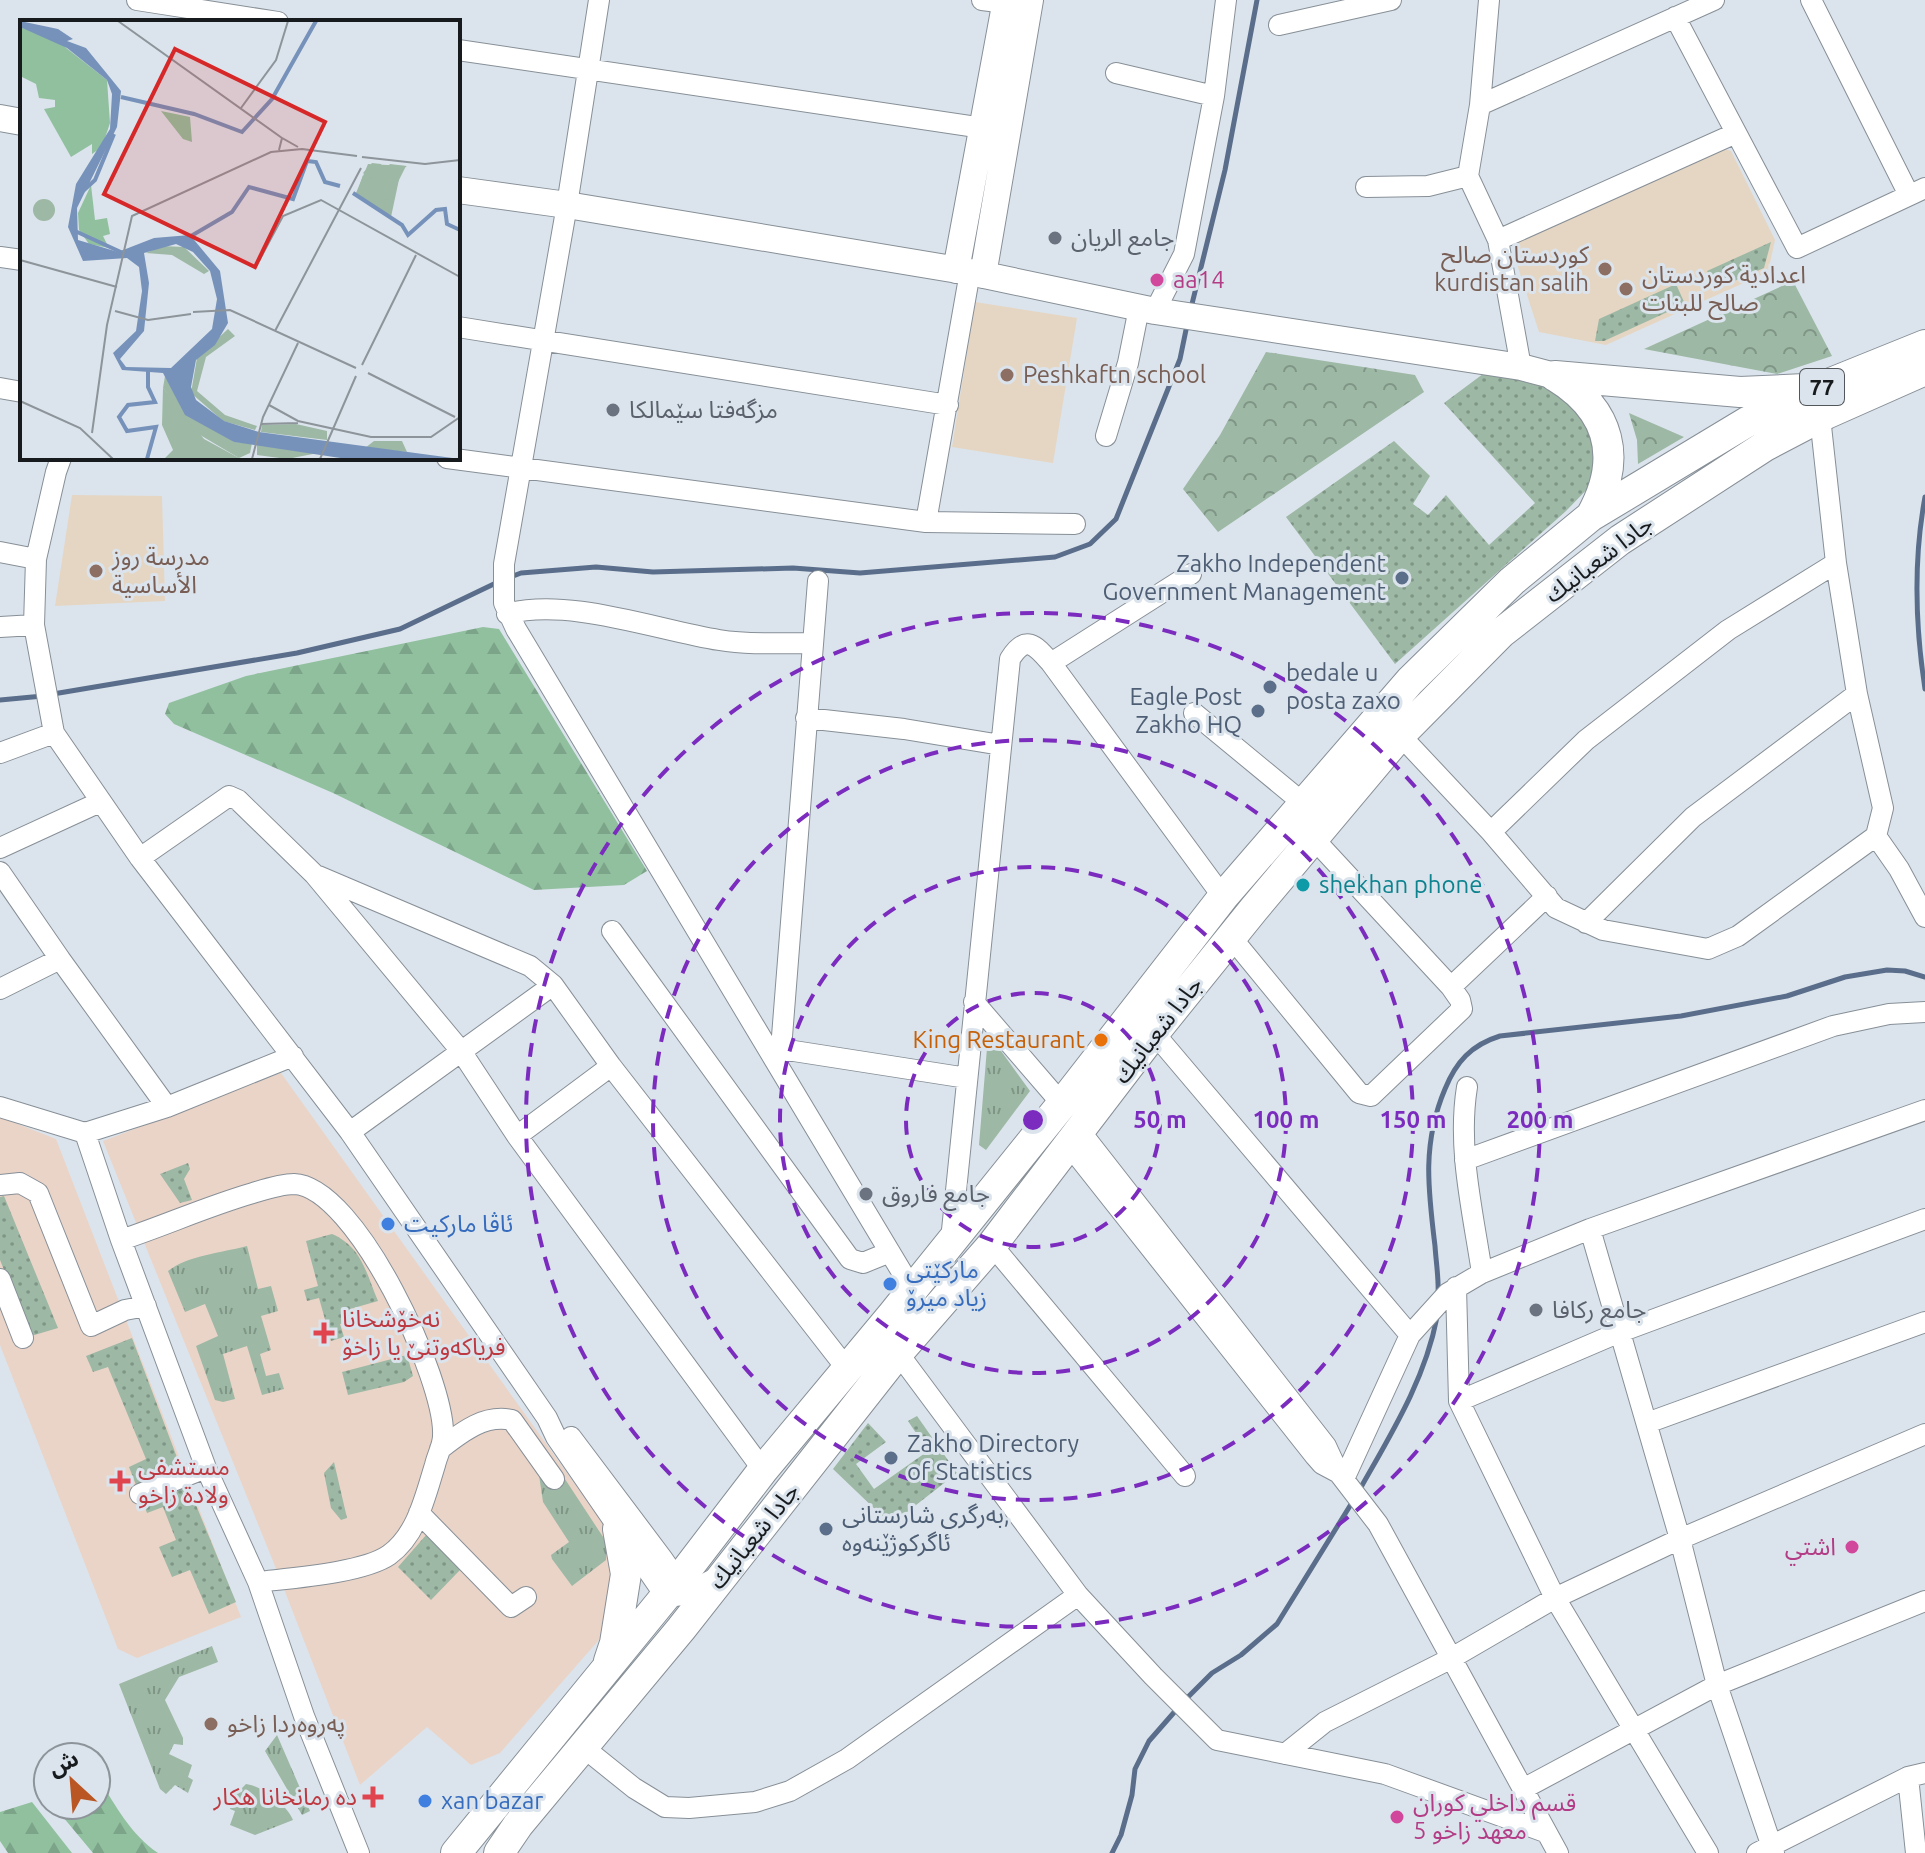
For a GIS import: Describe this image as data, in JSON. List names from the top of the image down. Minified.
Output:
{"streets":{"highway":["77","جادا شعبانيك"]},"crossings":[["77","جادا شعبانيك"]],"places":{"other":["جامع الريان","كوردستان صالح kurdistan salih","aa14","اعدادية كوردستان صالح للبنات","Peshkaftn school","مزگەفتا سێمالکا","مدرسة روز الأساسية","Zakho Independent Government Management","bedale u posta zaxo","Eagle Post Zakho HQ","shekhan phone","King Restaurant","جامع فاروق","ئاڤا ماركيت","مارکێتی زیاد میرۆ","جامع ركافا","Zakho Directory of Statistics","بەرگری شارستانی, ئاگرکوژێنەوە","اشتي","په‌روه‌ردا زاخو","xan bazar","قسم داخلي كوران معهد زاخو 5"],"health":["نه‌خۆشخانا فرياكه‌وتنێ يا زاخۆ","مستشفى ولادة زاخو","ده رمانخانا هكار"]},"north":"top left","rings":["50 m","100 m","150 m","200 m"]}
